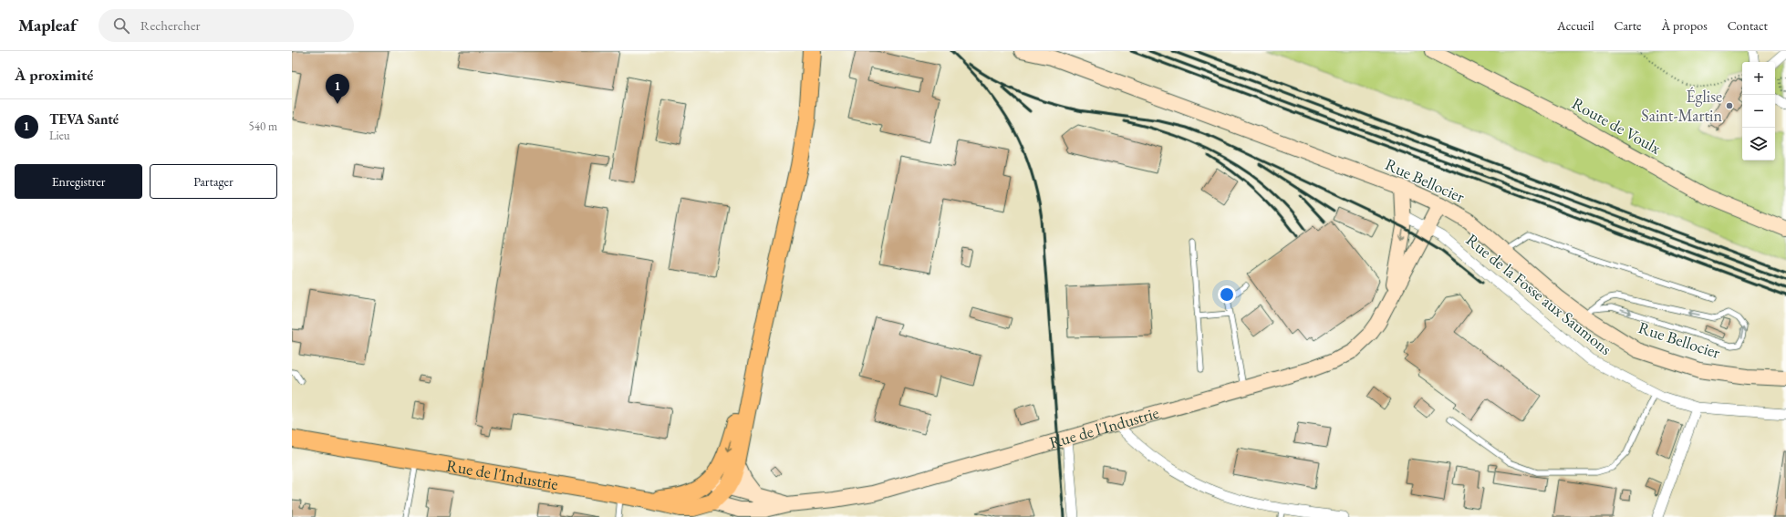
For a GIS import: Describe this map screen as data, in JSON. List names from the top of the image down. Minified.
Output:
{"streets":{"main road":["Route de Voulx","Rue Bellocier","Rue de l'Industrie"],"street":["Rue de la Fosse aux Saumons"]},"crossings":[["Rue Bellocier","Rue de l'Industrie"],["Rue de la Fosse aux Saumons","Rue de l'Industrie"]],"places":["Église Saint-Martin"],"page":{"header":"Mapleaf","search":"Rechercher","nav":["Accueil","Carte","À propos","Contact"],"heading":"À proximité","map_buttons":["+","−"],"pins":"1","list":[{"mark":"1","name":"TEVA Santé","note":"Lieu","value":"540 m"}],"buttons":["Enregistrer","Partager"]}}
